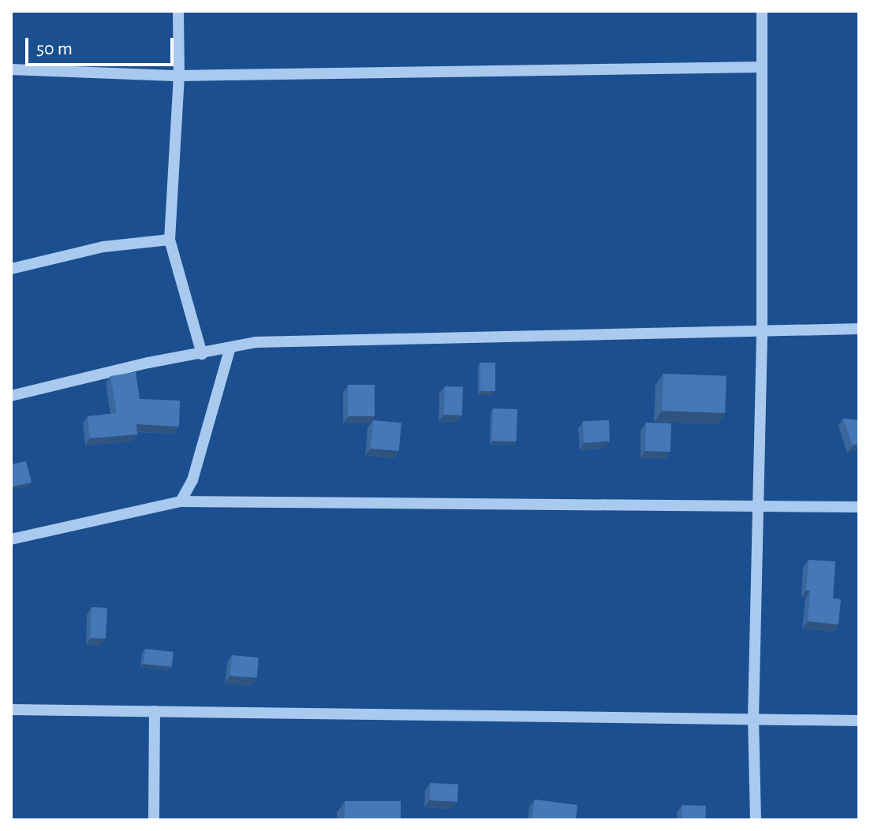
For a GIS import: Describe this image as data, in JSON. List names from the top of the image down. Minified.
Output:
{"scale_bar":"50 m"}
